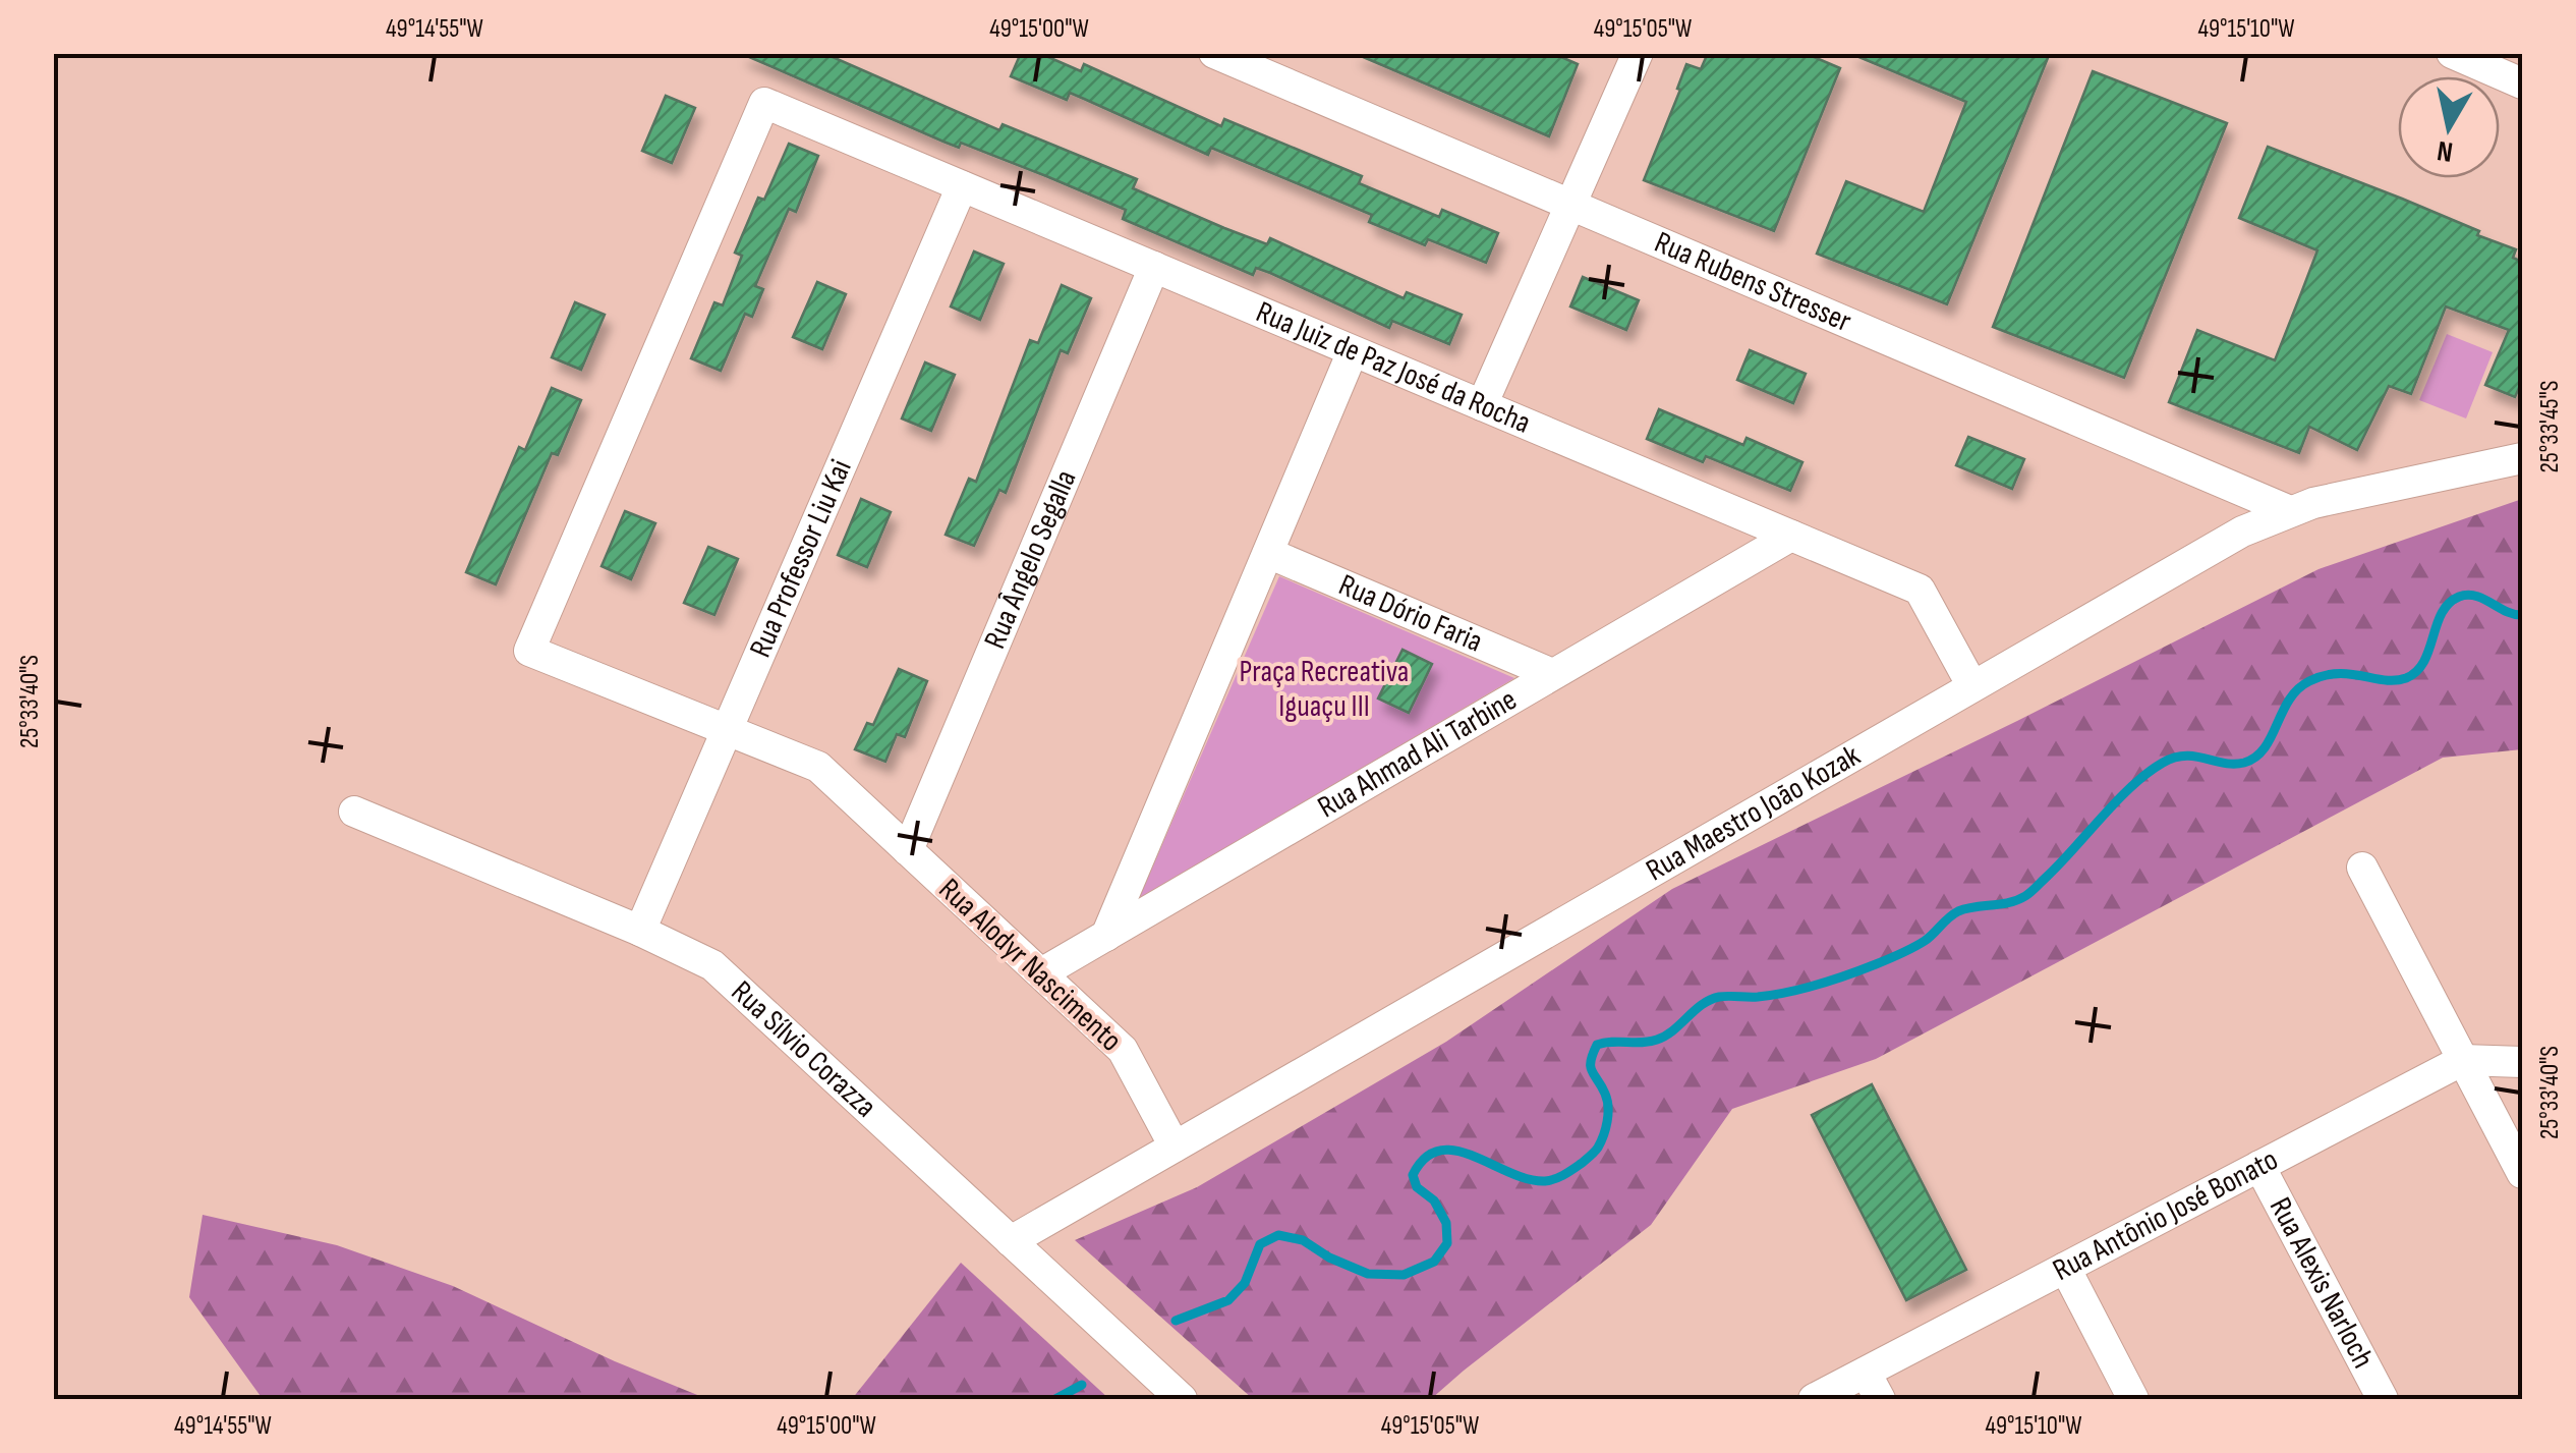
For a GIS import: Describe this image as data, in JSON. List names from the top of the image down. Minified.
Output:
{"streets":{"street":["Rua Rubens Stresser","Rua Juiz de Paz José da Rocha","Rua Professor Liu Kai","Rua Ângelo Segalla","Rua Dório Faria","Rua Ahmad Ali Tarbine","Rua Maestro João Kozak","Rua Alodyr Nascimento","Rua Sílvio Corazza","Rua Antônio José Bonato","Rua Alexis Narloch"]},"crossings":[["Rua Rubens Stresser","Rua Maestro João Kozak"],["Rua Juiz de Paz José da Rocha","Rua Professor Liu Kai"],["Rua Juiz de Paz José da Rocha","Rua Ângelo Segalla"],["Rua Juiz de Paz José da Rocha","Rua Ahmad Ali Tarbine"],["Rua Juiz de Paz José da Rocha","Rua Maestro João Kozak"],["Rua Juiz de Paz José da Rocha","Rua Alodyr Nascimento"],["Rua Professor Liu Kai","Rua Alodyr Nascimento"],["Rua Professor Liu Kai","Rua Sílvio Corazza"],["Rua Ângelo Segalla","Rua Alodyr Nascimento"],["Rua Dório Faria","Rua Ahmad Ali Tarbine"],["Rua Ahmad Ali Tarbine","Rua Alodyr Nascimento"],["Rua Maestro João Kozak","Rua Alodyr Nascimento"],["Rua Maestro João Kozak","Rua Sílvio Corazza"],["Rua Antônio José Bonato","Rua Alexis Narloch"]],"parks":["Praça Recreativa Iguaçu III"],"north":"bottom","coordinates":["49°14'55\"W","49°15'00\"W","49°15'05\"W","49°15'10\"W","25°33'45\"S","25°33'40\"S"]}
